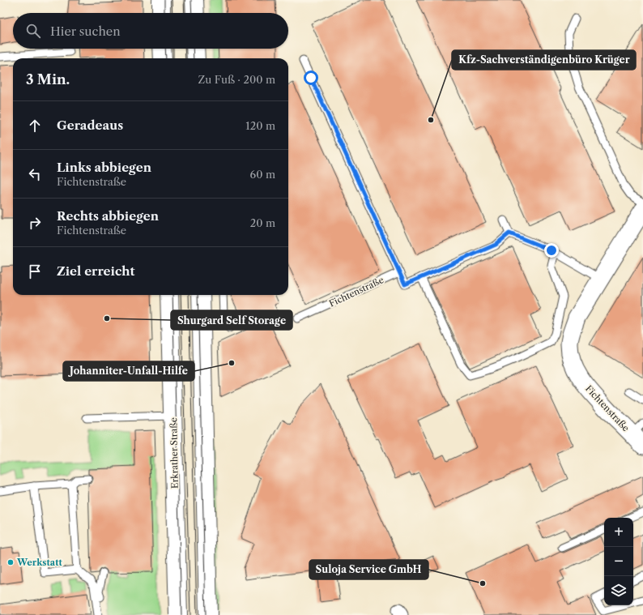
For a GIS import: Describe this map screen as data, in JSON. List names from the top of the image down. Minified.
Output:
{"streets":{"main road":["Erkrather Straße"],"street":["Fichtenstraße"]},"places":["Kfz-Sachverständigenbüro Krüger","Shurgard Self Storage","Johanniter-Unfall-Hilfe","Werkstatt","Suloja Service GmbH"],"page":{"search":"Hier suchen","heading":["3 Min.","Zu Fuß · 200 m"],"list":[["Geradeaus","120 m"],["Links abbiegen","Fichtenstraße","60 m"],["Rechts abbiegen","Fichtenstraße","20 m"],"Ziel erreicht"],"map_buttons":["+","−"]}}
